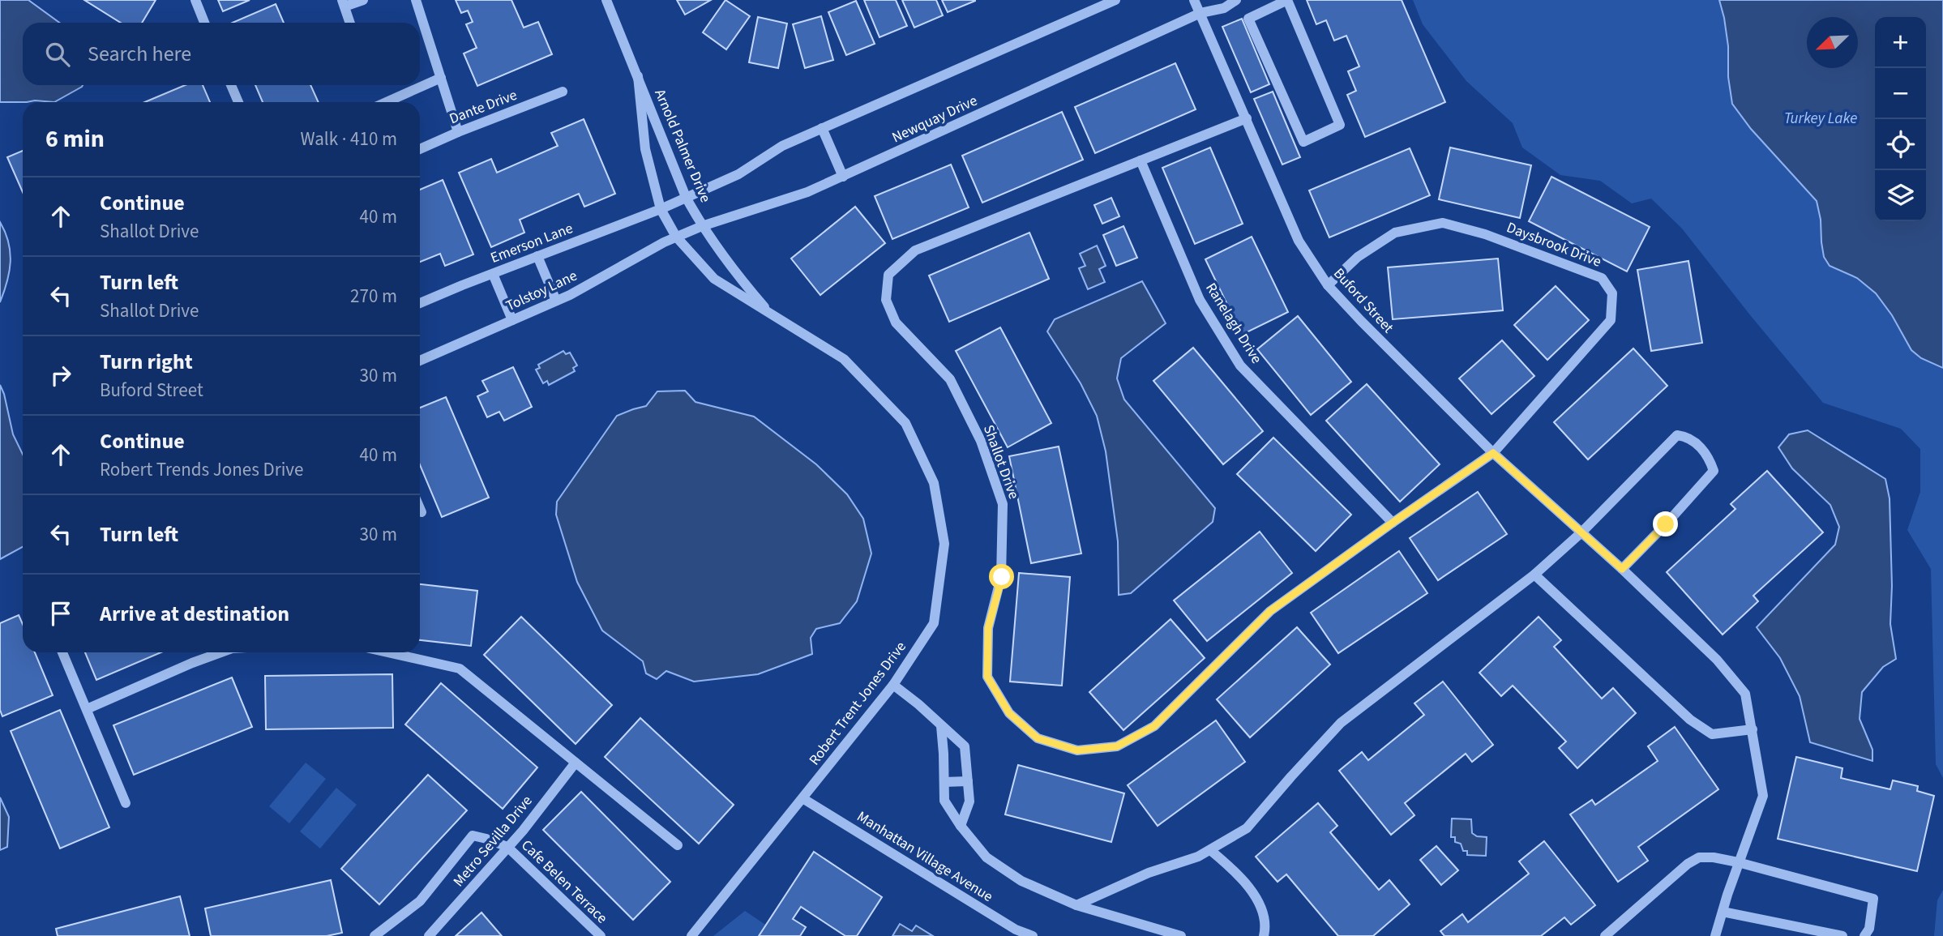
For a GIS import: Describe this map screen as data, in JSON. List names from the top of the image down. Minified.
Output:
{"streets":{"street":["Dante Drive","Newquay Drive","Arnold Palmer Drive","Emerson Lane","Daysbrook Drive","Tolstoy Lane","Buford Street","Ranelagh Drive","Shallot Drive","Robert Trent Jones Drive","Metro Sevilla Drive","Manhattan Village Avenue","Cafe Belen Terrace"]},"crossings":[["Newquay Drive","Arnold Palmer Drive"],["Newquay Drive","Tolstoy Lane"],["Newquay Drive","Buford Street"],["Newquay Drive","Robert Trent Jones Drive"],["Arnold Palmer Drive","Emerson Lane"],["Arnold Palmer Drive","Robert Trent Jones Drive"],["Emerson Lane","Robert Trent Jones Drive"],["Daysbrook Drive","Buford Street"],["Daysbrook Drive","Shallot Drive"],["Tolstoy Lane","Robert Trent Jones Drive"],["Buford Street","Shallot Drive"],["Ranelagh Drive","Shallot Drive"],["Robert Trent Jones Drive","Manhattan Village Avenue"],["Metro Sevilla Drive","Cafe Belen Terrace"]],"water":["Turkey Lake"],"north":"bottom left","page":{"map_buttons":["+","−"],"search":"Search here","heading":["6 min","Walk · 410 m"],"list":[["Continue","Shallot Drive","40 m"],["Turn left","Shallot Drive","270 m"],["Turn right","Buford Street","30 m"],["Continue","Robert Trends Jones Drive","40 m"],["Turn left","30 m"],"Arrive at destination"]}}
